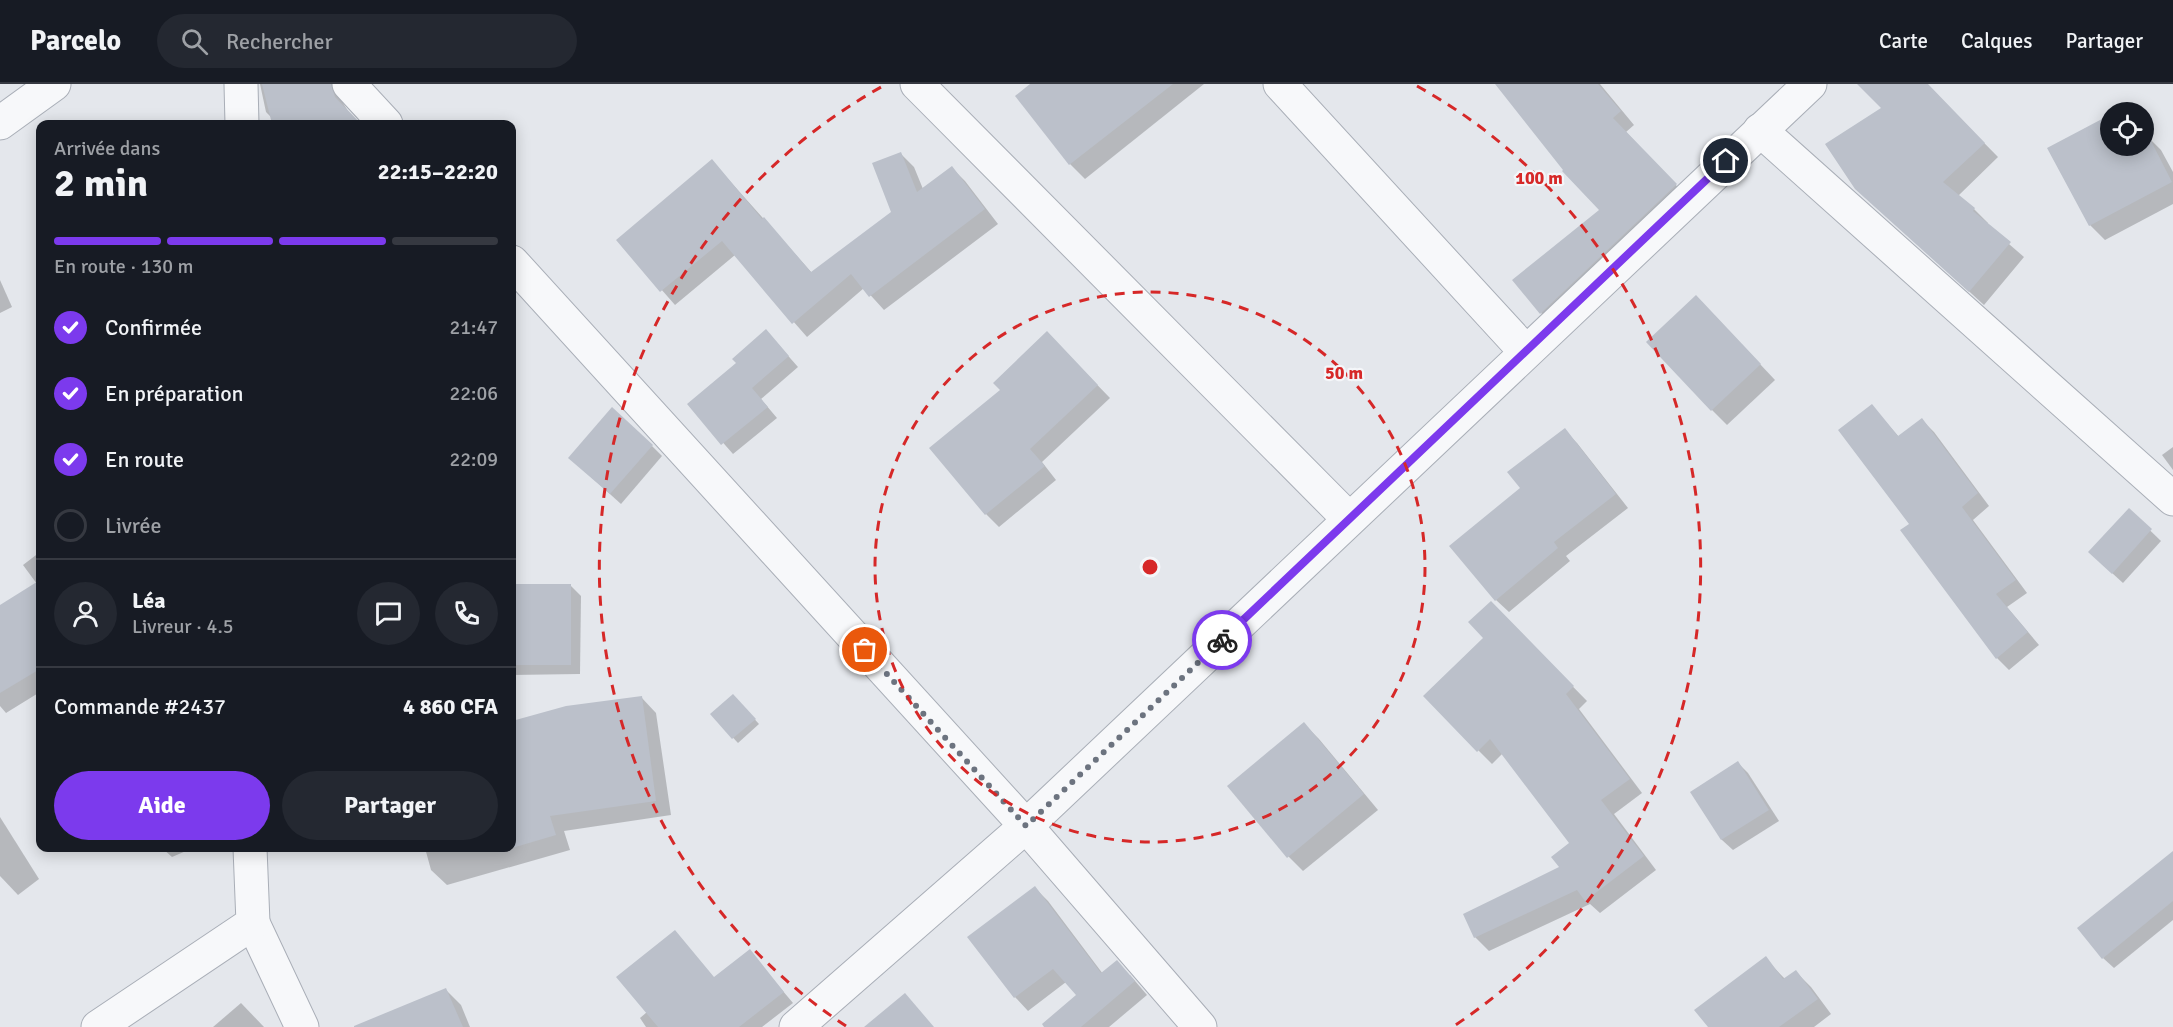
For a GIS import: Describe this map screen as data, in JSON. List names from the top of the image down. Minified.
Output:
{"page":{"header":"Parcelo","search":"Rechercher","nav":["Carte","Calques","Partager"],"heading":["2 min","Arrivée dans","22:15–22:20"],"panel":["Léa","Livreur · 4.5","Commande #2437","4 860 CFA"],"bar":"En route · 130 m","list":[["Confirmée","21:47"],["En préparation","22:06"],["En route","22:09"],"Livrée"],"buttons":["Aide","Partager"]},"rings":["100 m","50 m"]}
